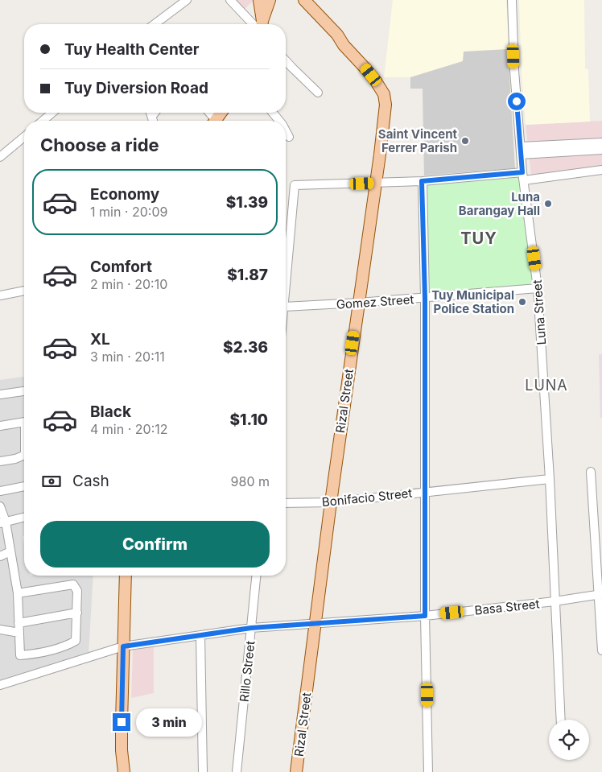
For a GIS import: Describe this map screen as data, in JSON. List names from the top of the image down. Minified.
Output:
{"streets":{"main road":["Rizal Street"],"street":["Gomez Street","Luna Street","Bonifacio Street","Basa Street","Rillo Street"]},"crossings":[["Gomez Street","Luna Street"],["Gomez Street","Rizal Street"],["Luna Street","Bonifacio Street"],["Luna Street","Basa Street"],["Rizal Street","Bonifacio Street"],["Rizal Street","Basa Street"],["Basa Street","Rillo Street"]],"districts":["TUY","LUNA"],"places":["Saint Vincent Ferrer Parish","Luna Barangay Hall","Tuy Municipal Police Station"],"page":{"banner":["Tuy Health Center","Tuy Diversion Road"],"heading":"Choose a ride","list":[{"name":"Economy","note":"1 min · 20:09","value":"$1.39"},{"name":"Comfort","note":"2 min · 20:10","value":"$1.87"},{"name":"XL","note":"3 min · 20:11","value":"$2.36"},{"name":"Black","note":"4 min · 20:12","value":"$1.10"}],"pay":["Cash","980 m"],"buttons":"Confirm","bubble":"3 min"}}
